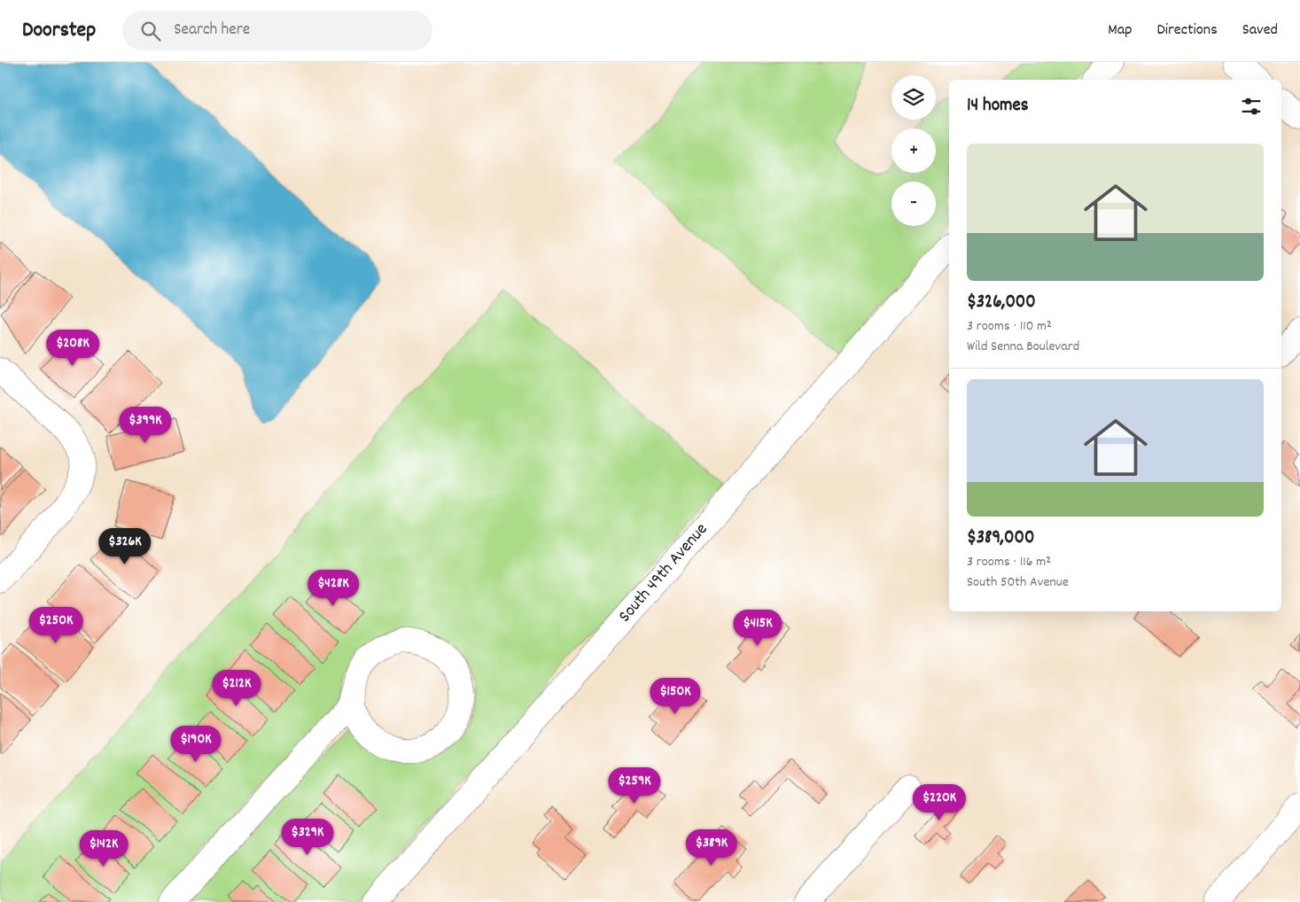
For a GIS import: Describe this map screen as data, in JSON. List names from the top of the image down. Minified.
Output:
{"streets":{"street":["South 49th Avenue"]},"page":{"header":"Doorstep","search":"Search here","nav":["Map","Directions","Saved"],"map_buttons":["+","−"],"heading":"14 homes","list":[{"name":"$326,000","note":"3 rooms · 110 m² · Wild Senna Boulevard"},{"name":"$389,000","note":"3 rooms · 116 m² · South 50th Avenue"}],"price":["$208K","$399K","$326K","$428K","$250K","$415K","$212K","$150K","$190K","$259K","$220K","$329K","$389K","$142K"]}}
